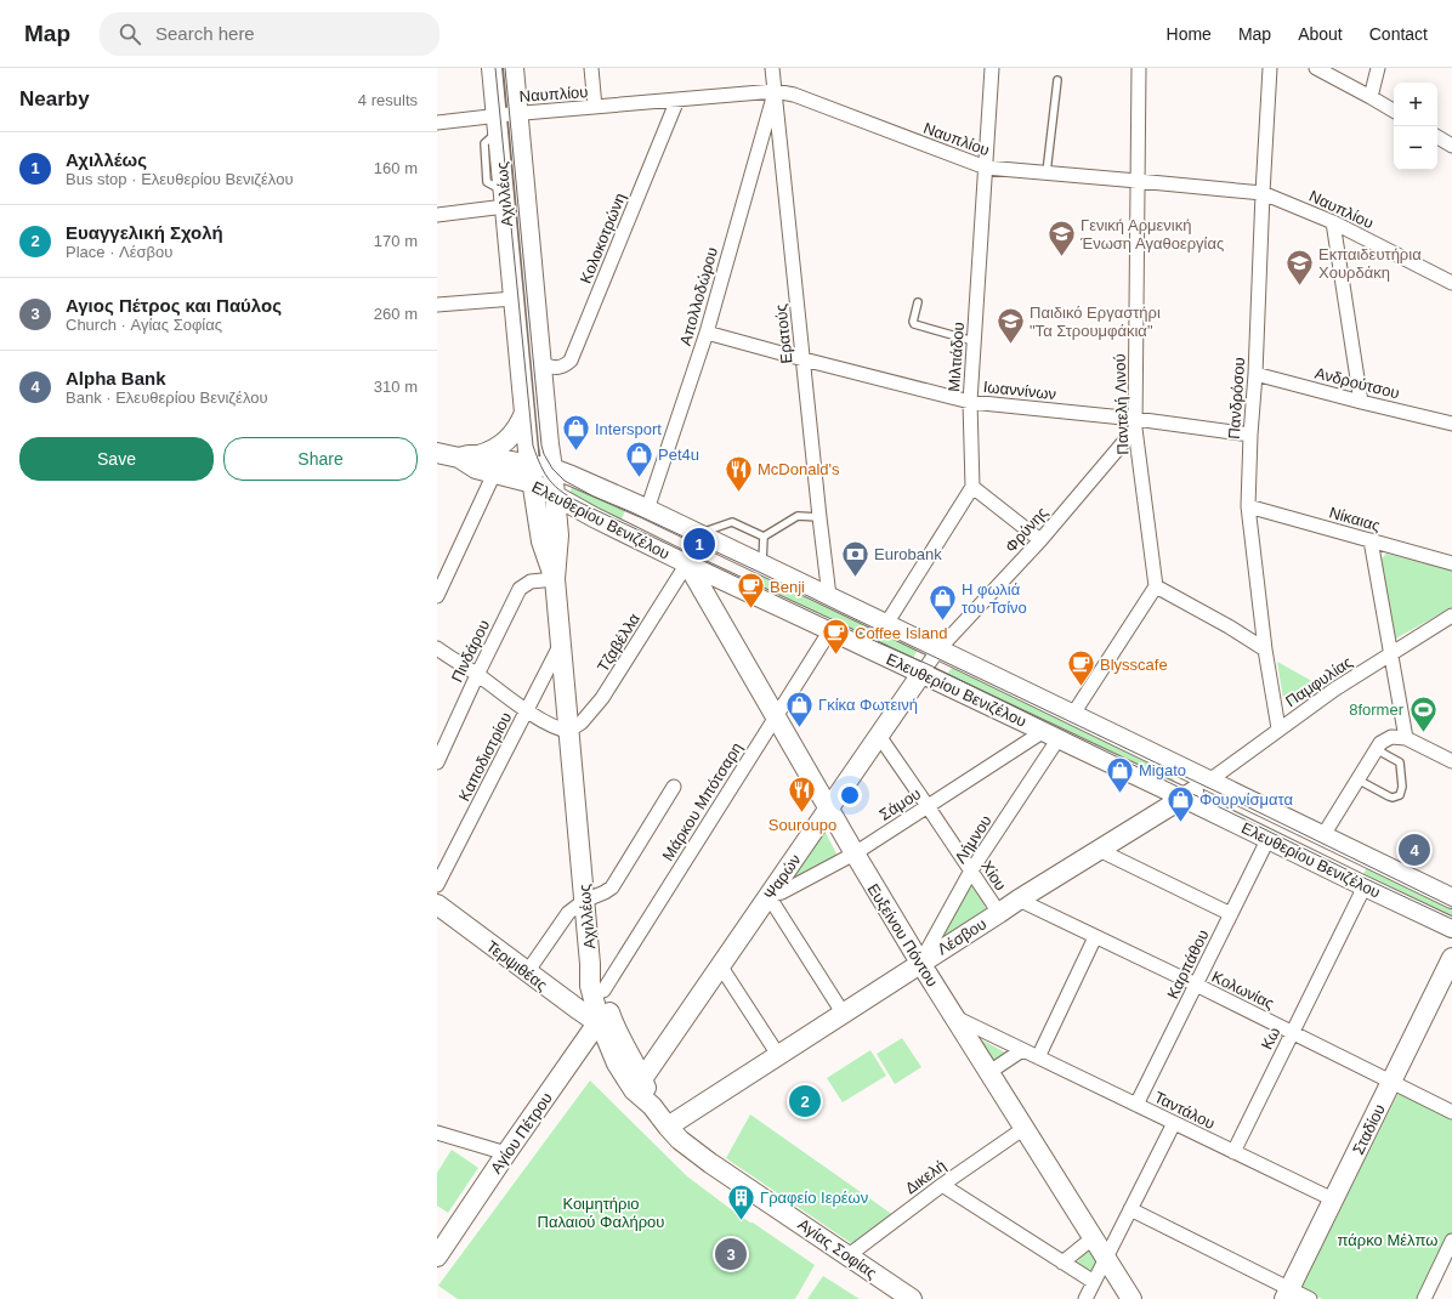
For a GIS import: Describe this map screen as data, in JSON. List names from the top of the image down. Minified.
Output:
{"streets":{"street":["Ναυπλίου","Αχιλλέως","Κολοκοτρώνη","Απολλοδώρου","Ερατούς","Μιλτιάδου","Ανδρούτσου","Ιωαννίνων","Πανδρόσου","Παντελή Λινού","Νίκαιας","Ελευθερίου Βενιζέλου","Φρύνης","Τζαβέλλα","Πινδάρου","Παμφυλίας","Καποδιστρίου","Μάρκου Μπότσαρη","Σάμου","Λήμνου","Χίου","Ψαρών","Ευξείνου Πόντου","Λέσβου","Καρπάθου","Τερψιθέας","Κολωνίας","Κω","Ταντάλου","Σταδίου","Αγίου Πέτρου","Δικελή","Αγίας Σοφίας"]},"crossings":[["Ναυπλίου","Αχιλλέως"],["Ναυπλίου","Κολοκοτρώνη"],["Ναυπλίου","Απολλοδώρου"],["Ναυπλίου","Ερατούς"],["Ναυπλίου","Μιλτιάδου"],["Ναυπλίου","Πανδρόσου"],["Ναυπλίου","Παντελή Λινού"],["Αχιλλέως","Κολοκοτρώνη"],["Αχιλλέως","Ελευθερίου Βενιζέλου"],["Αχιλλέως","Τζαβέλλα"],["Αχιλλέως","Πινδάρου"],["Αχιλλέως","Καποδιστρίου"],["Αχιλλέως","Μάρκου Μπότσαρη"],["Αχιλλέως","Τερψιθέας"],["Αχιλλέως","Αγίου Πέτρου"],["Αχιλλέως","Αγίας Σοφίας"],["Απολλοδώρου","Ερατούς"],["Απολλοδώρου","Ιωαννίνων"],["Απολλοδώρου","Ελευθερίου Βενιζέλου"],["Ερατούς","Ιωαννίνων"],["Ερατούς","Ελευθερίου Βενιζέλου"],["Μιλτιάδου","Ιωαννίνων"],["Ανδρούτσου","Πανδρόσου"],["Ιωαννίνων","Πανδρόσου"],["Ιωαννίνων","Παντελή Λινού"],["Ιωαννίνων","Φρύνης"],["Πανδρόσου","Νίκαιας"],["Πανδρόσου","Παμφυλίας"],["Παντελή Λινού","Φρύνης"],["Ελευθερίου Βενιζέλου","Φρύνης"],["Ελευθερίου Βενιζέλου","Τζαβέλλα"],["Ελευθερίου Βενιζέλου","Παμφυλίας"],["Ελευθερίου Βενιζέλου","Μάρκου Μπότσαρη"],["Ελευθερίου Βενιζέλου","Σάμου"],["Ελευθερίου Βενιζέλου","Λήμνου"],["Ελευθερίου Βενιζέλου","Ψαρών"],["Ελευθερίου Βενιζέλου","Ευξείνου Πόντου"],["Ελευθερίου Βενιζέλου","Λέσβου"],["Ελευθερίου Βενιζέλου","Καρπάθου"],["Ελευθερίου Βενιζέλου","Κω"],["Φρύνης","Ψαρών"],["Τζαβέλλα","Ευξείνου Πόντου"],["Παμφυλίας","Λέσβου"],["Μάρκου Μπότσαρη","Ευξείνου Πόντου"],["Σάμου","Λήμνου"],["Σάμου","Χίου"],["Σάμου","Ψαρών"],["Σάμου","Ευξείνου Πόντου"],["Λήμνου","Χίου"],["Λήμνου","Ευξείνου Πόντου"],["Λήμνου","Λέσβου"],["Χίου","Ψαρών"],["Χίου","Λέσβου"],["Ψαρών","Ευξείνου Πόντου"],["Ψαρών","Αγίας Σοφίας"],["Ευξείνου Πόντου","Λέσβου"],["Ευξείνου Πόντου","Ταντάλου"],["Ευξείνου Πόντου","Δικελή"],["Λέσβου","Κολωνίας"],["Λέσβου","Αγίας Σοφίας"],["Καρπάθου","Κολωνίας"],["Καρπάθου","Ταντάλου"],["Τερψιθέας","Αγίου Πέτρου"],["Τερψιθέας","Αγίας Σοφίας"],["Κολωνίας","Κω"],["Κολωνίας","Σταδίου"],["Κω","Ταντάλου"],["Ταντάλου","Σταδίου"],["Αγίου Πέτρου","Αγίας Σοφίας"],["Δικελή","Αγίας Σοφίας"]],"parks":["Κοιμητήριο Παλαιού Φαλήρου","πάρκο Μέλπω"],"places":{"school or university":["Γενική Αρμενική Ένωση Αγαθοεργίας","Εκπαιδευτήρια Χουρδάκη","Παιδικό Εργαστήρι \"Τα Στρουμφάκια\""],"shop":["Intersport","Pet4u","Η φωλιά του Τσίνο","Γκίκα Φωτεινή","Migato","Φουρνίσματα"],"restaurant":["McDonald's","Souroupo"],"bank":["Eurobank"],"cafe":["Benji","Coffee Island","Blysscafe"],"sports":["8former"],"building":["Γραφείο Ιερέων"]},"page":{"header":"Map","search":"Search here","nav":["Home","Map","About","Contact"],"heading":["Nearby","4 results"],"map_buttons":["+","−"],"list":[{"mark":"1","name":"Αχιλλέως","note":"Bus stop · Ελευθερίου Βενιζέλου","value":"160 m"},{"mark":"2","name":"Ευαγγελική Σχολή","note":"Place · Λέσβου","value":"170 m"},{"mark":"3","name":"Αγιος Πέτρος και Παύλος","note":"Church · Αγίας Σοφίας","value":"260 m"},{"mark":"4","name":"Alpha Bank","note":"Bank · Ελευθερίου Βενιζέλου","value":"310 m"}],"buttons":["Save","Share"],"pins":["1","4","2","3"]}}
